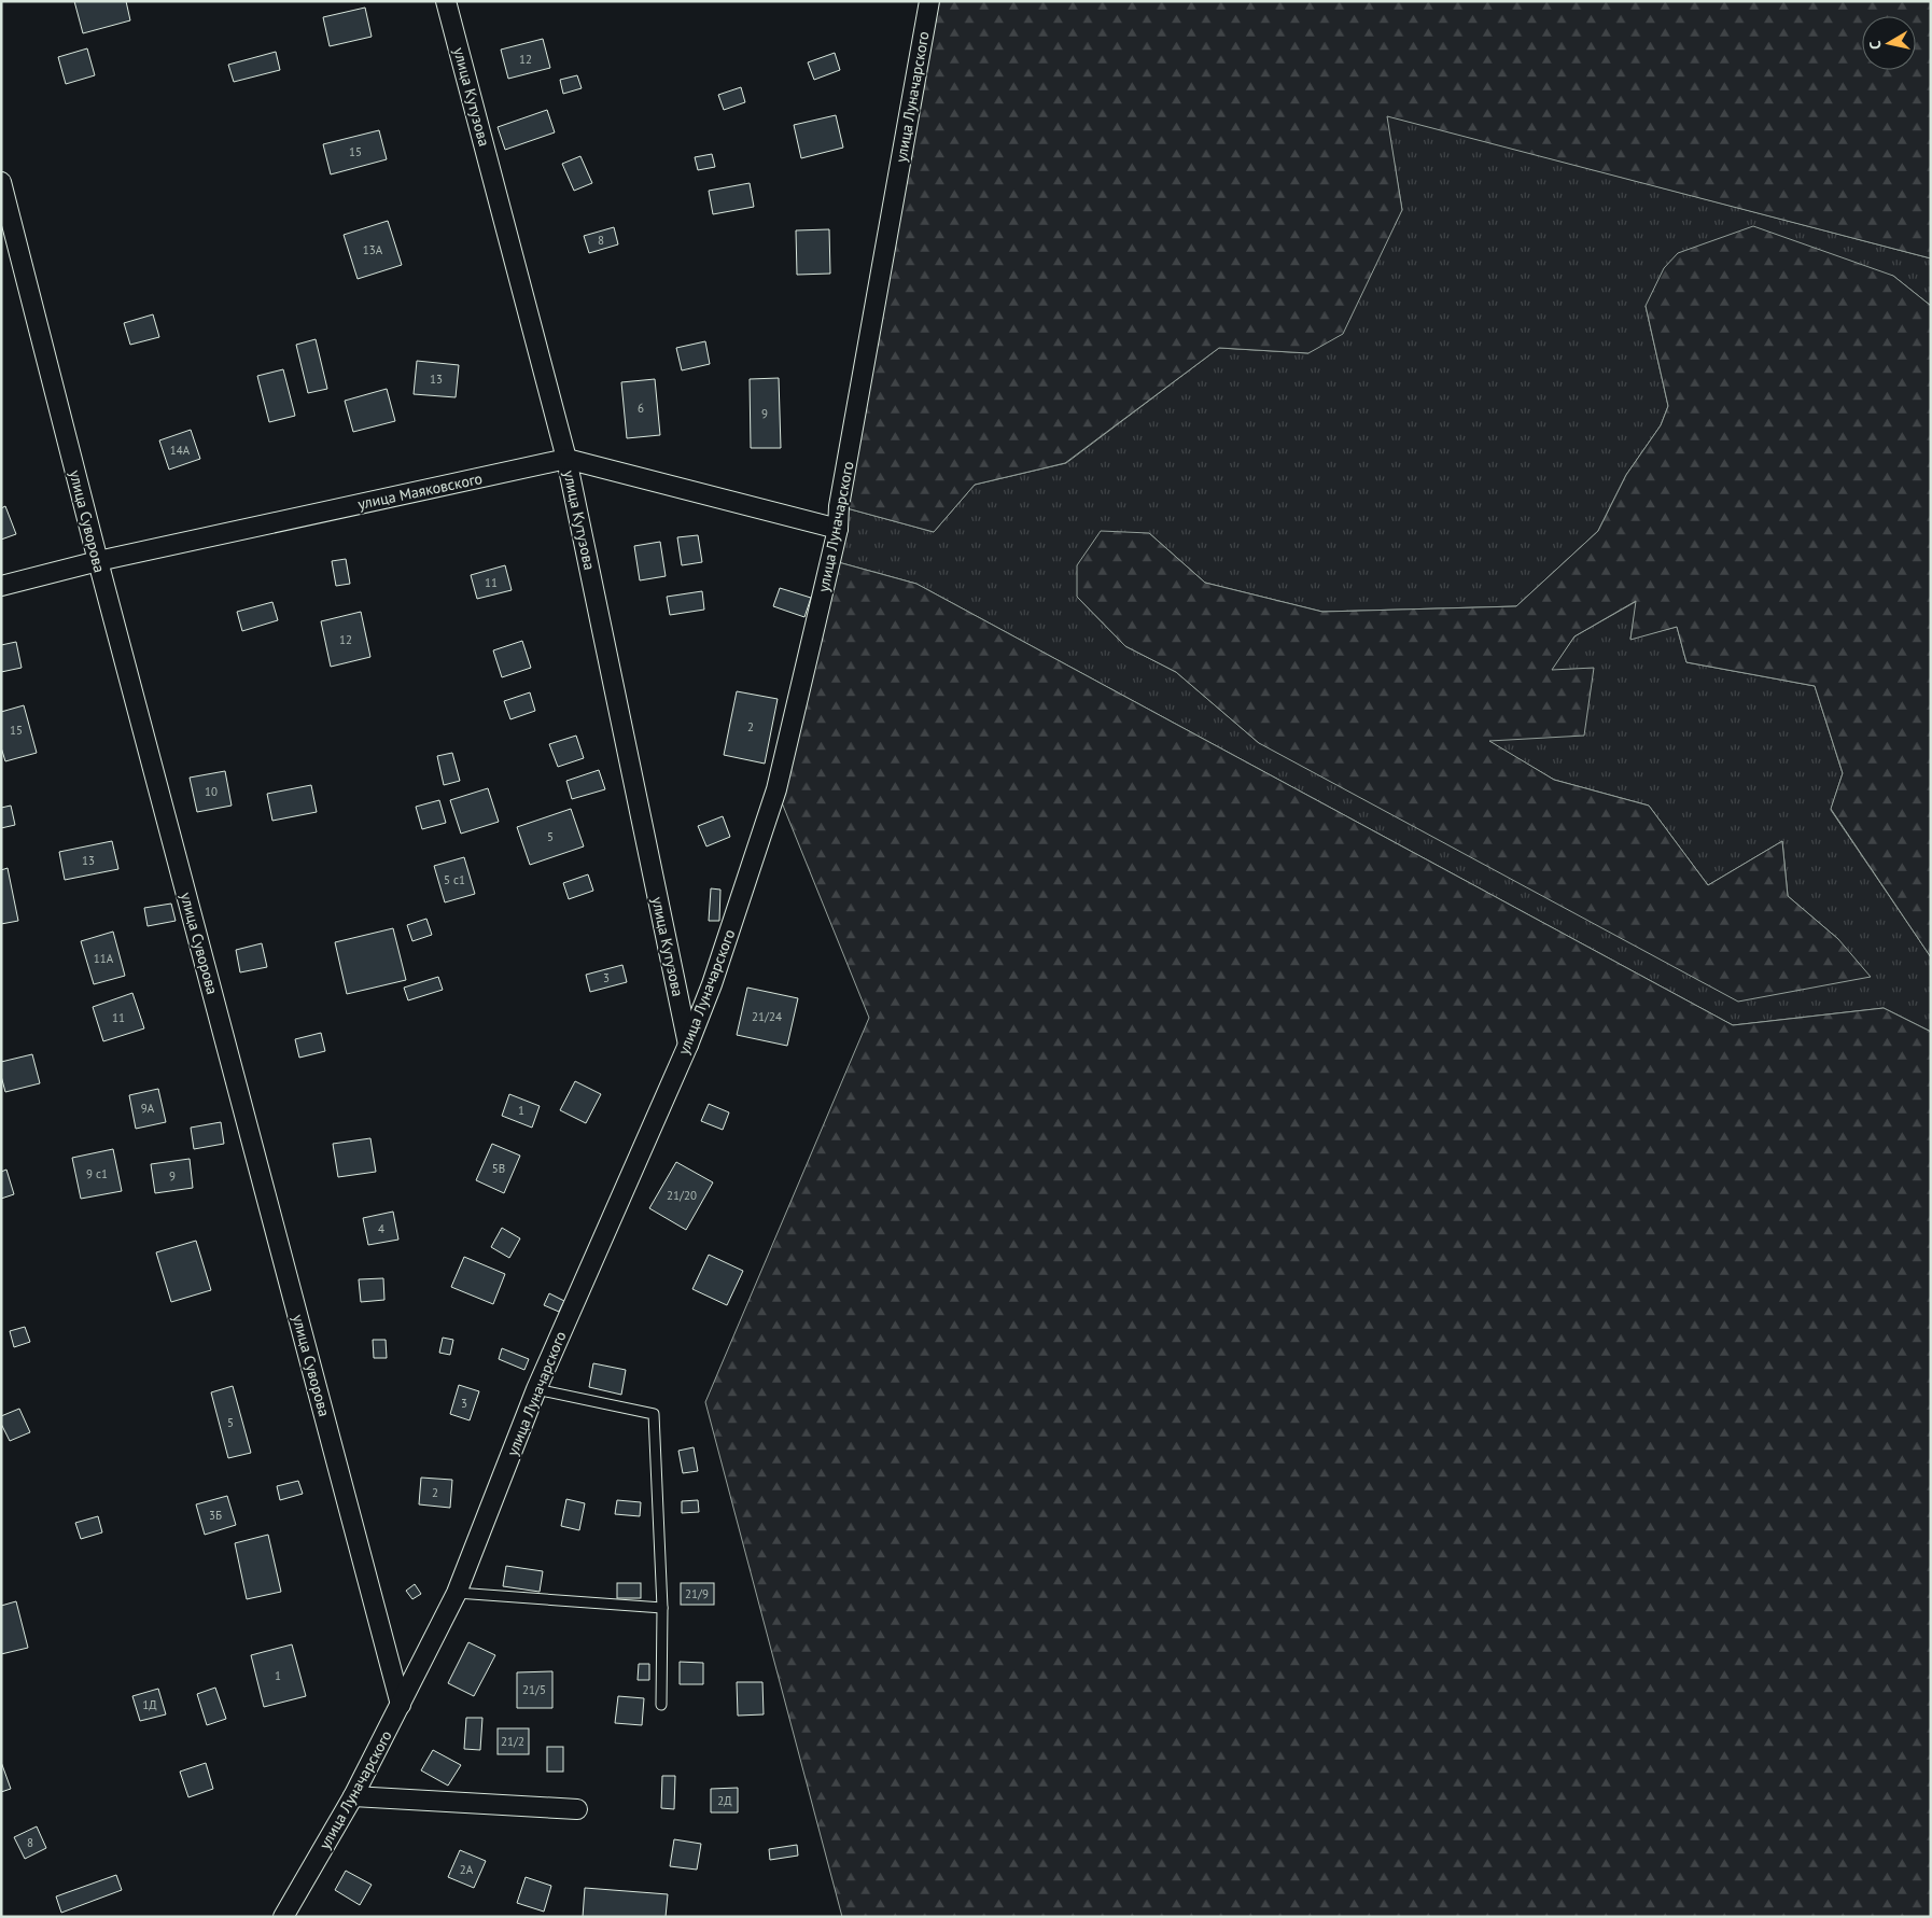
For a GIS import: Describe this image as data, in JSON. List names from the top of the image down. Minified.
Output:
{"streets":{"street":["улица Кутузова","улица Луначарского","улица Маяковского","улица Суворова"]},"crossings":[["улица Кутузова","улица Луначарского"],["улица Кутузова","улица Маяковского"],["улица Луначарского","улица Маяковского"],["улица Луначарского","улица Суворова"],["улица Маяковского","улица Суворова"]],"house_numbers":["12","15","8","13А","13","6","9","14А","11","12","2","15","10","5","13","5 с1","11А","3","21/24","11","9А","1","5В","9 с1","9","21/20","4","3","5","2","3Б","21/9","1","21/5","1Д","21/2","2Д","8","2А"],"north":"left"}
